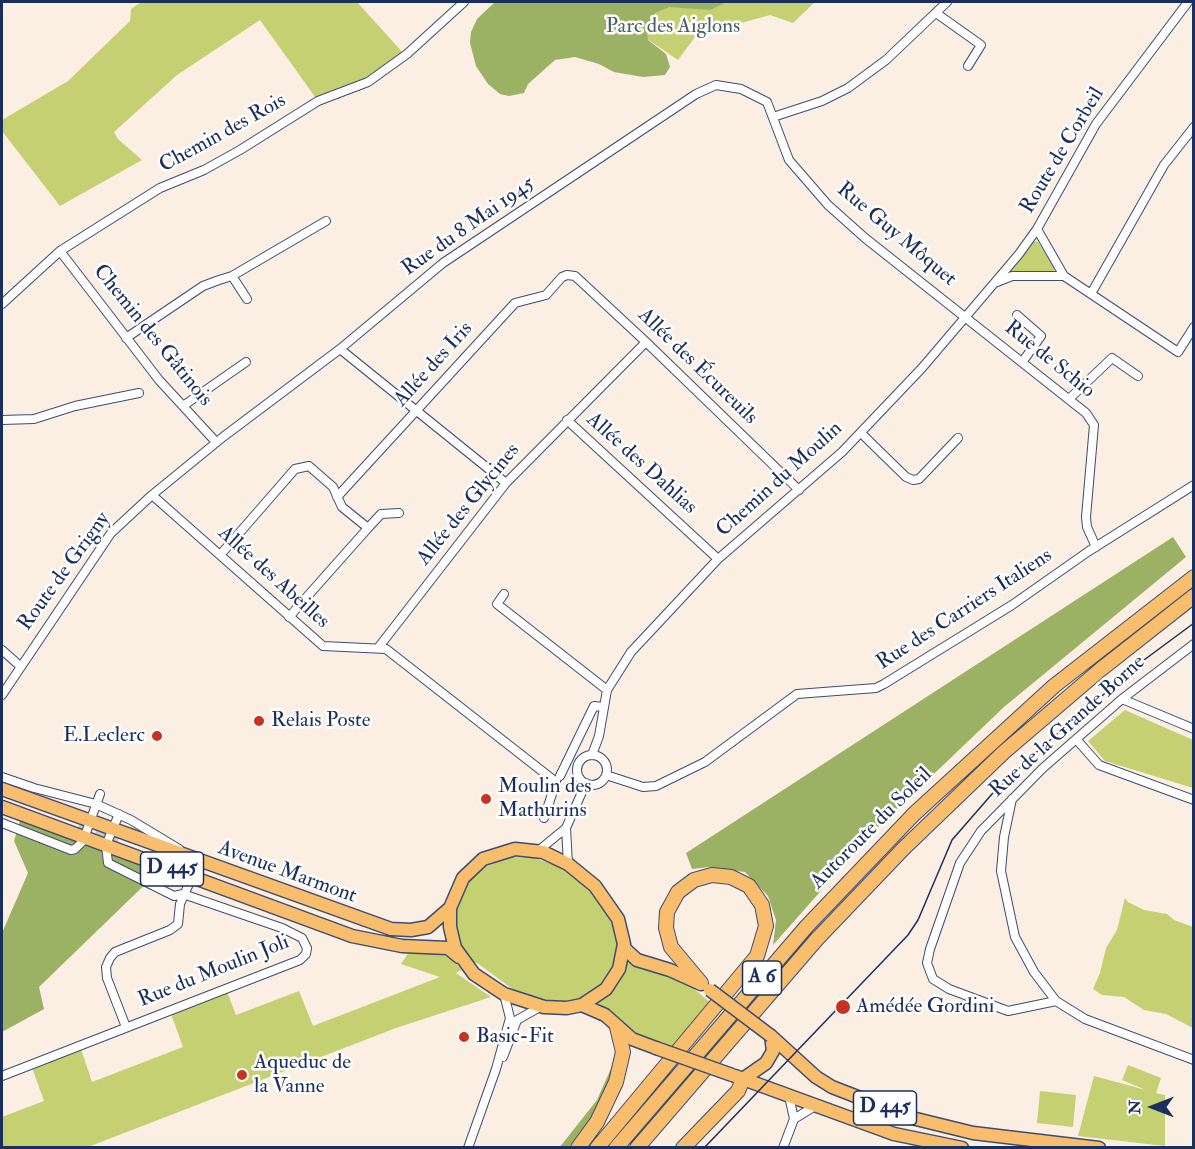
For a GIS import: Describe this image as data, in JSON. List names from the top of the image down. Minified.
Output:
{"streets":{"highway":["Autoroute du Soleil","A 6"],"main road":["D 445","Avenue Marmont"],"street":["Chemin des Rois","Route de Corbeil","Rue du 8 Mai 1945","Rue Guy Môquet","Chemin des Gâtinois","Rue de Schio","Allée des Iris","Allée des Écureuils","Allée des Dahlias","Chemin du Moulin","Allée des Glycines","Route de Grigny","Allée des Abeilles","Rue des Carriers Italiens","Rue de la Grande Borne","Rue du Moulin Joli"]},"crossings":[["Chemin des Rois","Chemin des Gâtinois"],["Route de Corbeil","Rue Guy Môquet"],["Route de Corbeil","Rue de Schio"],["Route de Corbeil","Chemin du Moulin"],["Rue du 8 Mai 1945","Rue Guy Môquet"],["Rue du 8 Mai 1945","Chemin des Gâtinois"],["Rue du 8 Mai 1945","Route de Grigny"],["Rue Guy Môquet","Rue de Schio"],["Rue Guy Môquet","Chemin du Moulin"],["Rue de Schio","Chemin du Moulin"],["Rue de Schio","Rue des Carriers Italiens"],["Allée des Iris","Allée des Écureuils"],["Allée des Écureuils","Chemin du Moulin"],["Allée des Écureuils","Allée des Glycines"],["Allée des Dahlias","Chemin du Moulin"],["Allée des Dahlias","Allée des Glycines"],["Allée des Glycines","Allée des Abeilles"],["Route de Grigny","Allée des Abeilles"],["D 445","Avenue Marmont"]],"parks":["Parc des Aiglons"],"places":["Relais Poste","E.Leclerc","Moulin des Mathurins","Amédée Gordini","Basic-Fit","Aqueduc de la Vanne"],"north":"left"}
